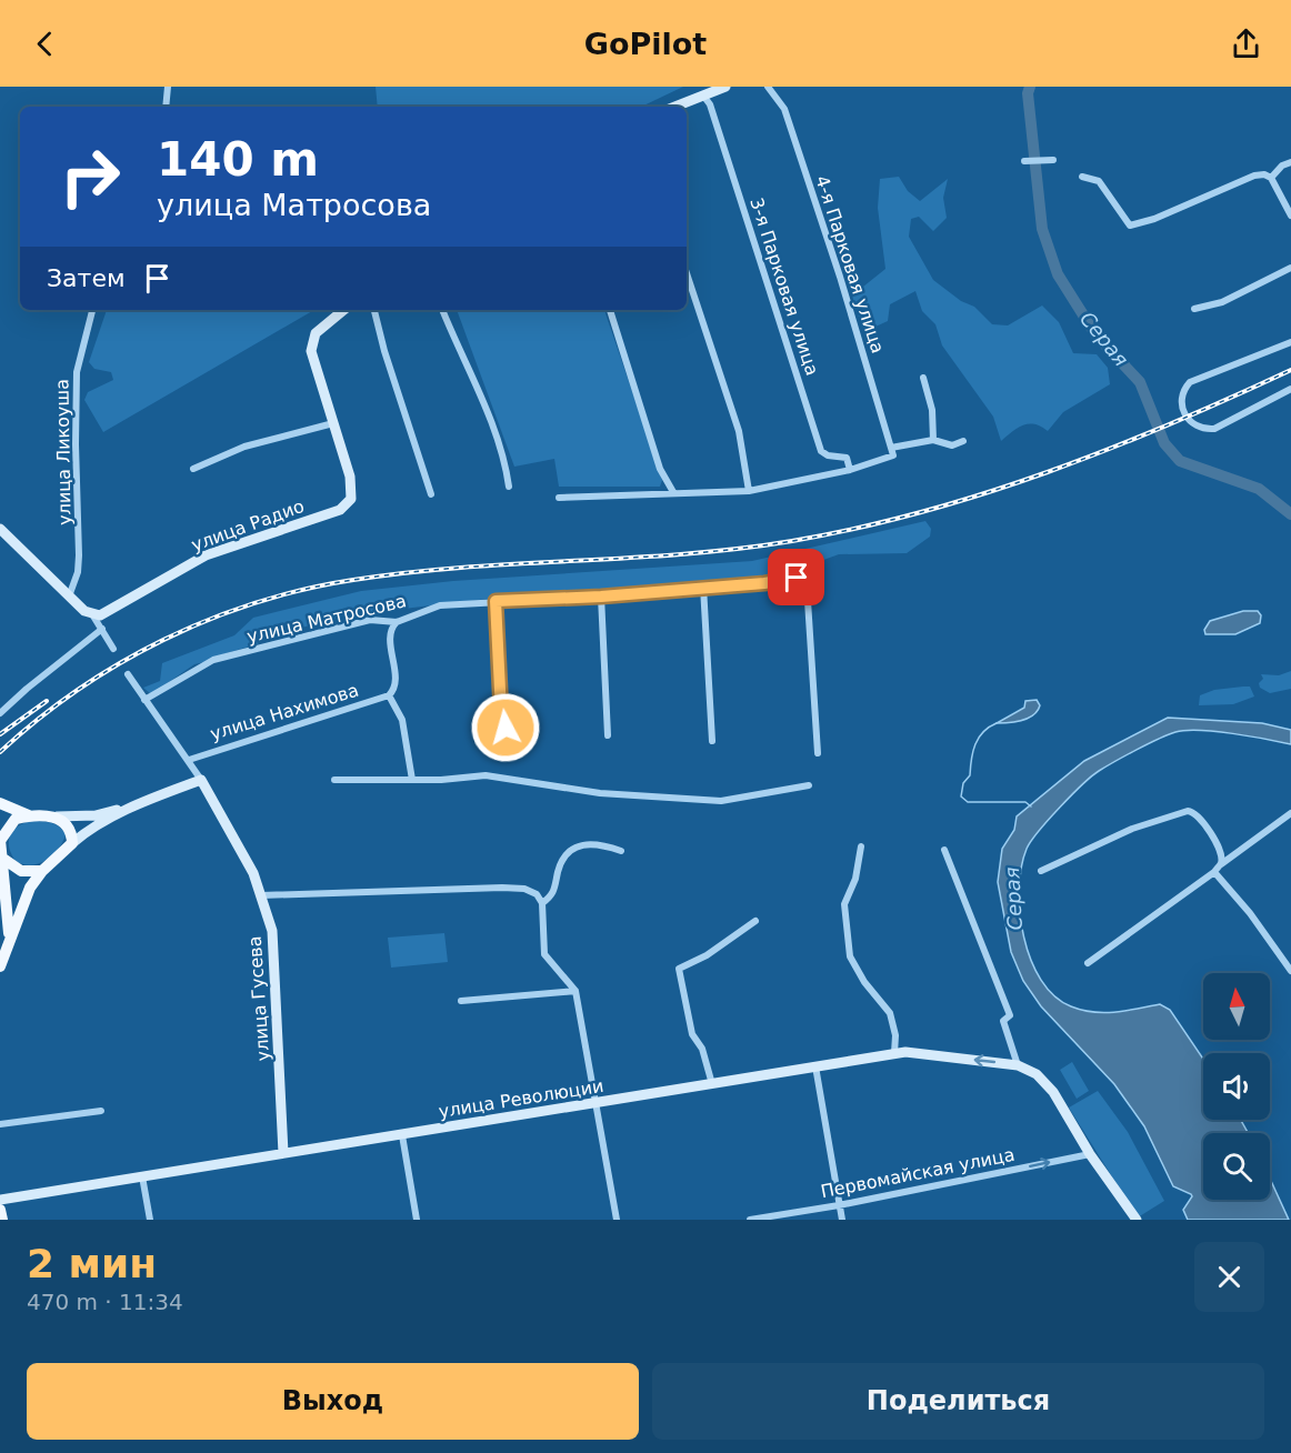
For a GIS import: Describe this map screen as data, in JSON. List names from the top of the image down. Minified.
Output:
{"streets":{"main road":["улица Радио","улица Гусева","улица Революции"],"street":["4-я Парковая улица","3-я Парковая улица","улица Ликоуша","улица Матросова","улица Нахимова","Первомайская улица"]},"crossings":[["улица Гусева","улица Революции"],["улица Революции","Первомайская улица"]],"one_way":["Первомайская улица"],"water":["Серая"],"north":"top","page":{"header":"GoPilot","turn":["140 m","улица Матросова"],"then":"Затем","heading":["2 мин","470 m · 11:34"],"buttons":["Выход","Поделиться"]}}
